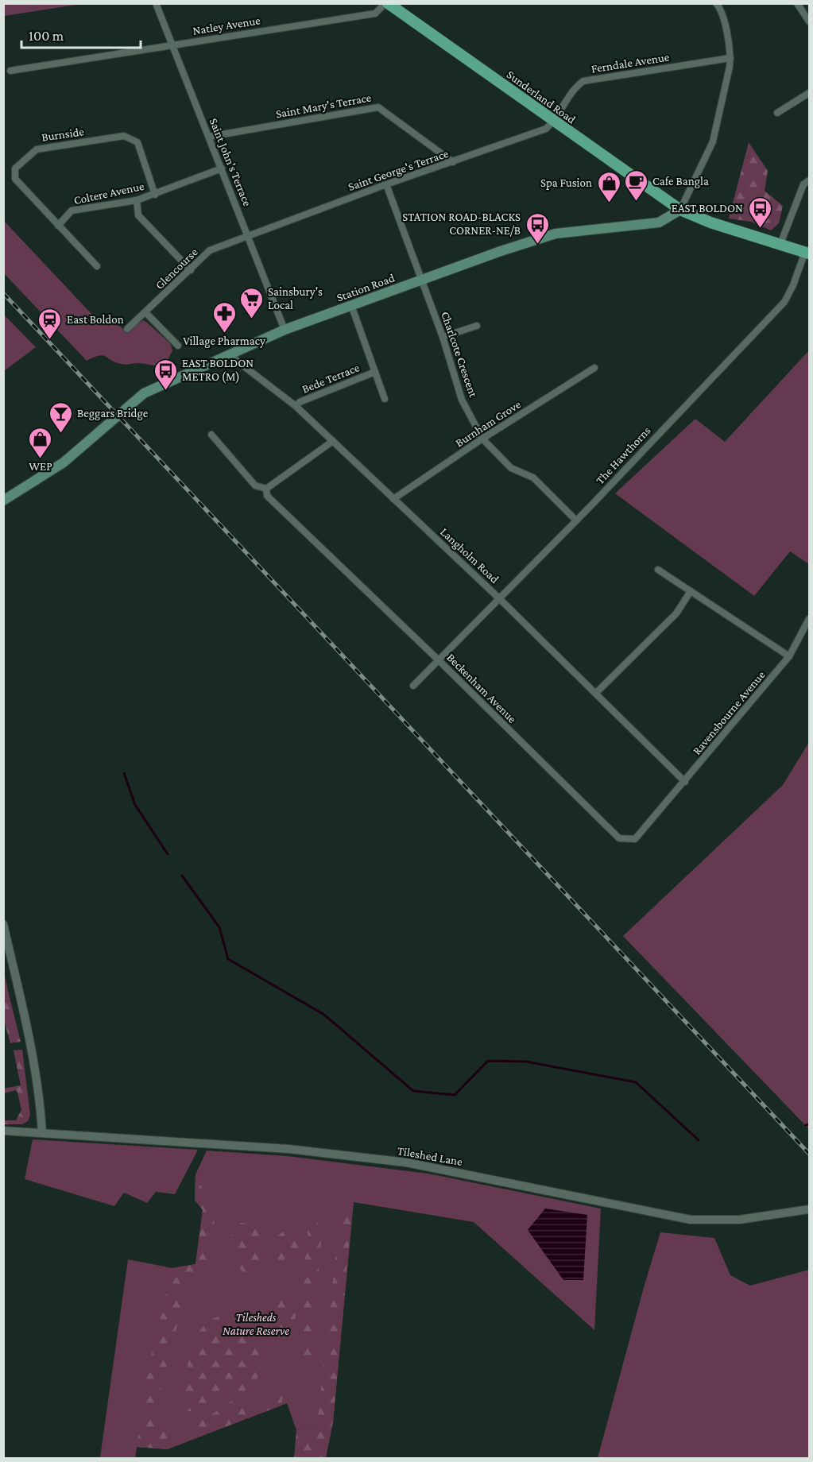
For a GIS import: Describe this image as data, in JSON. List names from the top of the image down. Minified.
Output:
{"streets":{"main road":["Sunderland Road","Station Road"],"street":["Natley Avenue","Ferndale Avenue","Saint Mary's Terrace","Burnside","Saint John's Terrace","Saint George's Terrace","Coltere Avenue","Glencourse","Charlcote Crescent","Bede Terrace","Burnham Grove","The Hawthorns","Langholm Road","Beckenham Avenue","Ravensbourne Avenue","Tileshed Lane"]},"crossings":[["Natley Avenue","Sunderland Road"],["Natley Avenue","Saint John's Terrace"],["Ferndale Avenue","Sunderland Road"],["Ferndale Avenue","Saint George's Terrace"],["Sunderland Road","Saint George's Terrace"],["Sunderland Road","Station Road"],["Sunderland Road","The Hawthorns"],["Saint Mary's Terrace","Saint John's Terrace"],["Saint Mary's Terrace","Saint George's Terrace"],["Burnside","Coltere Avenue"],["Saint John's Terrace","Saint George's Terrace"],["Saint John's Terrace","Coltere Avenue"],["Saint John's Terrace","Glencourse"],["Saint John's Terrace","Station Road"],["Saint George's Terrace","Glencourse"],["Saint George's Terrace","Charlcote Crescent"],["Station Road","Charlcote Crescent"],["Station Road","Langholm Road"],["Charlcote Crescent","Burnham Grove"],["Charlcote Crescent","The Hawthorns"],["Bede Terrace","Langholm Road"],["Burnham Grove","Langholm Road"],["The Hawthorns","Langholm Road"],["The Hawthorns","Beckenham Avenue"],["Langholm Road","Beckenham Avenue"],["Langholm Road","Ravensbourne Avenue"],["Beckenham Avenue","Ravensbourne Avenue"]],"parks":["Tilesheds Nature Reserve"],"places":{"cafe":["Cafe Bangla"],"shop":["Spa Fusion","WEP"],"bus stop":["EAST BOLDON","STATION ROAD-BLACKS CORNER-NE/B","EAST BOLDON METRO (M)"],"supermarket":["Sainsbury's Local"],"pharmacy":["Village Pharmacy"],"station":["East Boldon"],"bar":["Beggars Bridge"]},"scale_bar":"100 m"}
